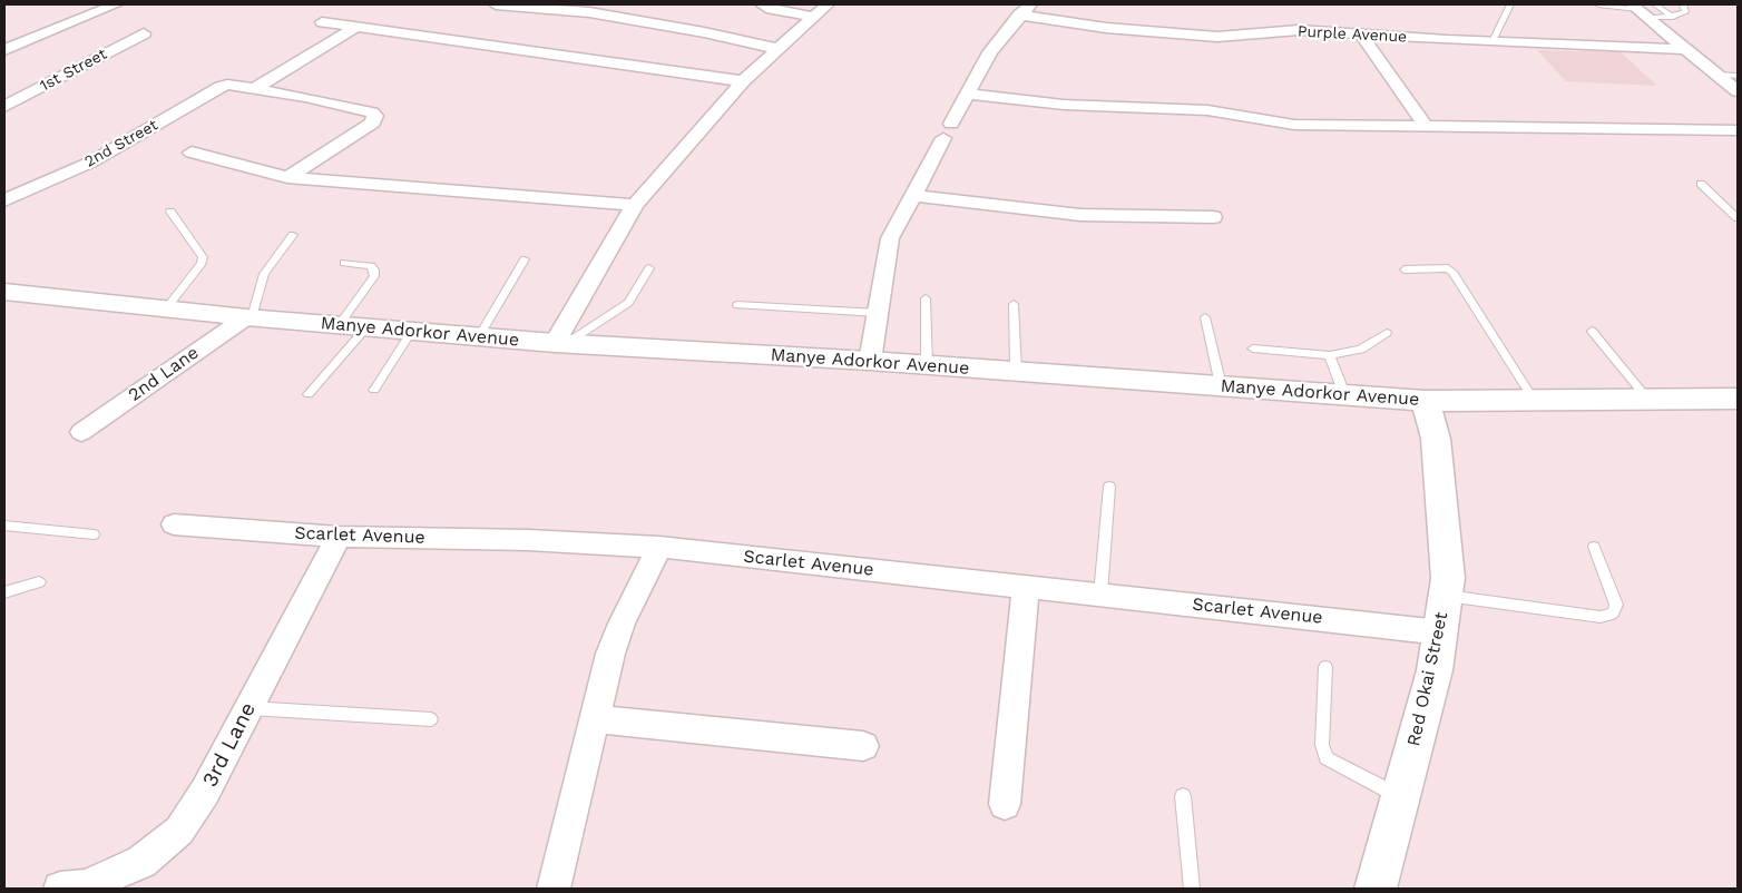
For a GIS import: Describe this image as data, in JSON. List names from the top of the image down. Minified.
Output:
{"streets":{"street":["Purple Avenue","1st Street","2nd Street","Manye Adorkor Avenue","2nd Lane","Scarlet Avenue","Red Okai Street","3rd Lane"]},"crossings":[["Manye Adorkor Avenue","2nd Lane"],["Manye Adorkor Avenue","Red Okai Street"],["Scarlet Avenue","Red Okai Street"],["Scarlet Avenue","3rd Lane"]]}
